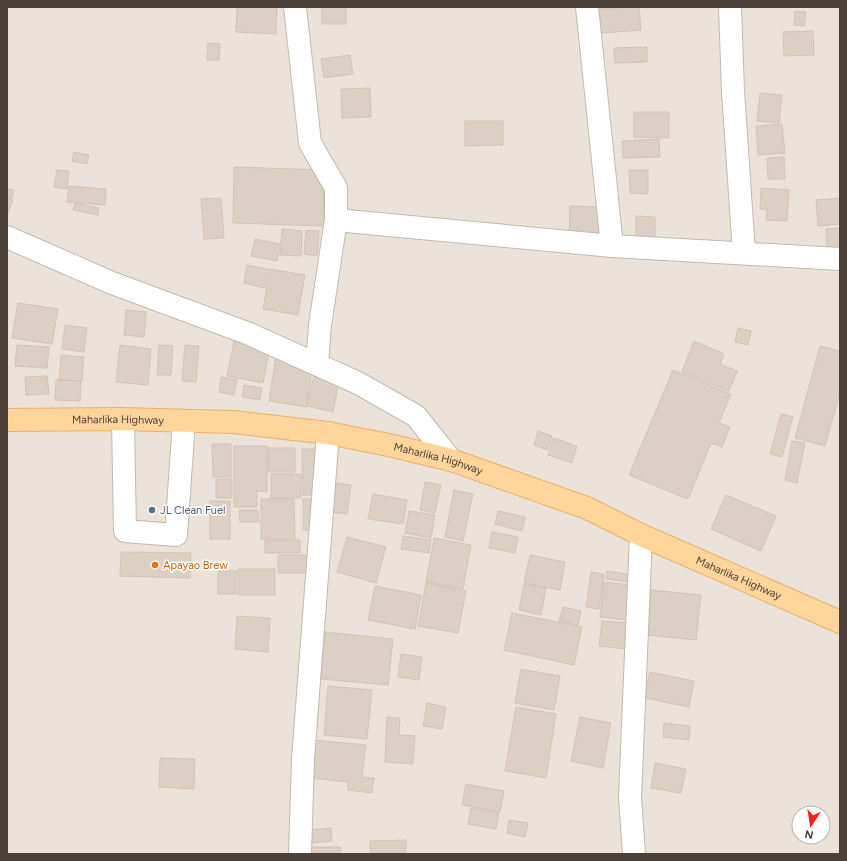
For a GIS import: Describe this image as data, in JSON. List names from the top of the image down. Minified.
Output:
{"streets":{"main road":["Maharlika Highway"]},"places":["JL Clean Fuel","Apayao Brew"],"north":"bottom"}
